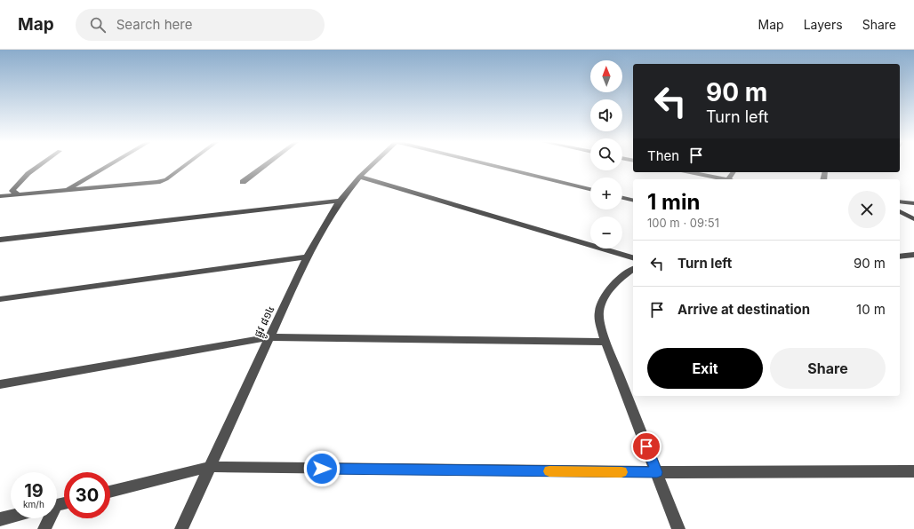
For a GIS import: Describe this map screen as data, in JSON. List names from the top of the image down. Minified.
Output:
{"streets":{"street":["ផ្លូវ ៨១៤"]},"north":"top","page":{"header":"Map","search":"Search here","nav":["Map","Layers","Share"],"map_buttons":["+","−"],"turn":["90 m","Turn left"],"then":"Then","heading":["1 min","100 m · 09:51"],"list":[{"name":"Turn left","value":"90 m"},{"name":"Arrive at destination","value":"10 m"}],"buttons":["Exit","Share"],"speed":"19 km/h","limit":"30"}}
